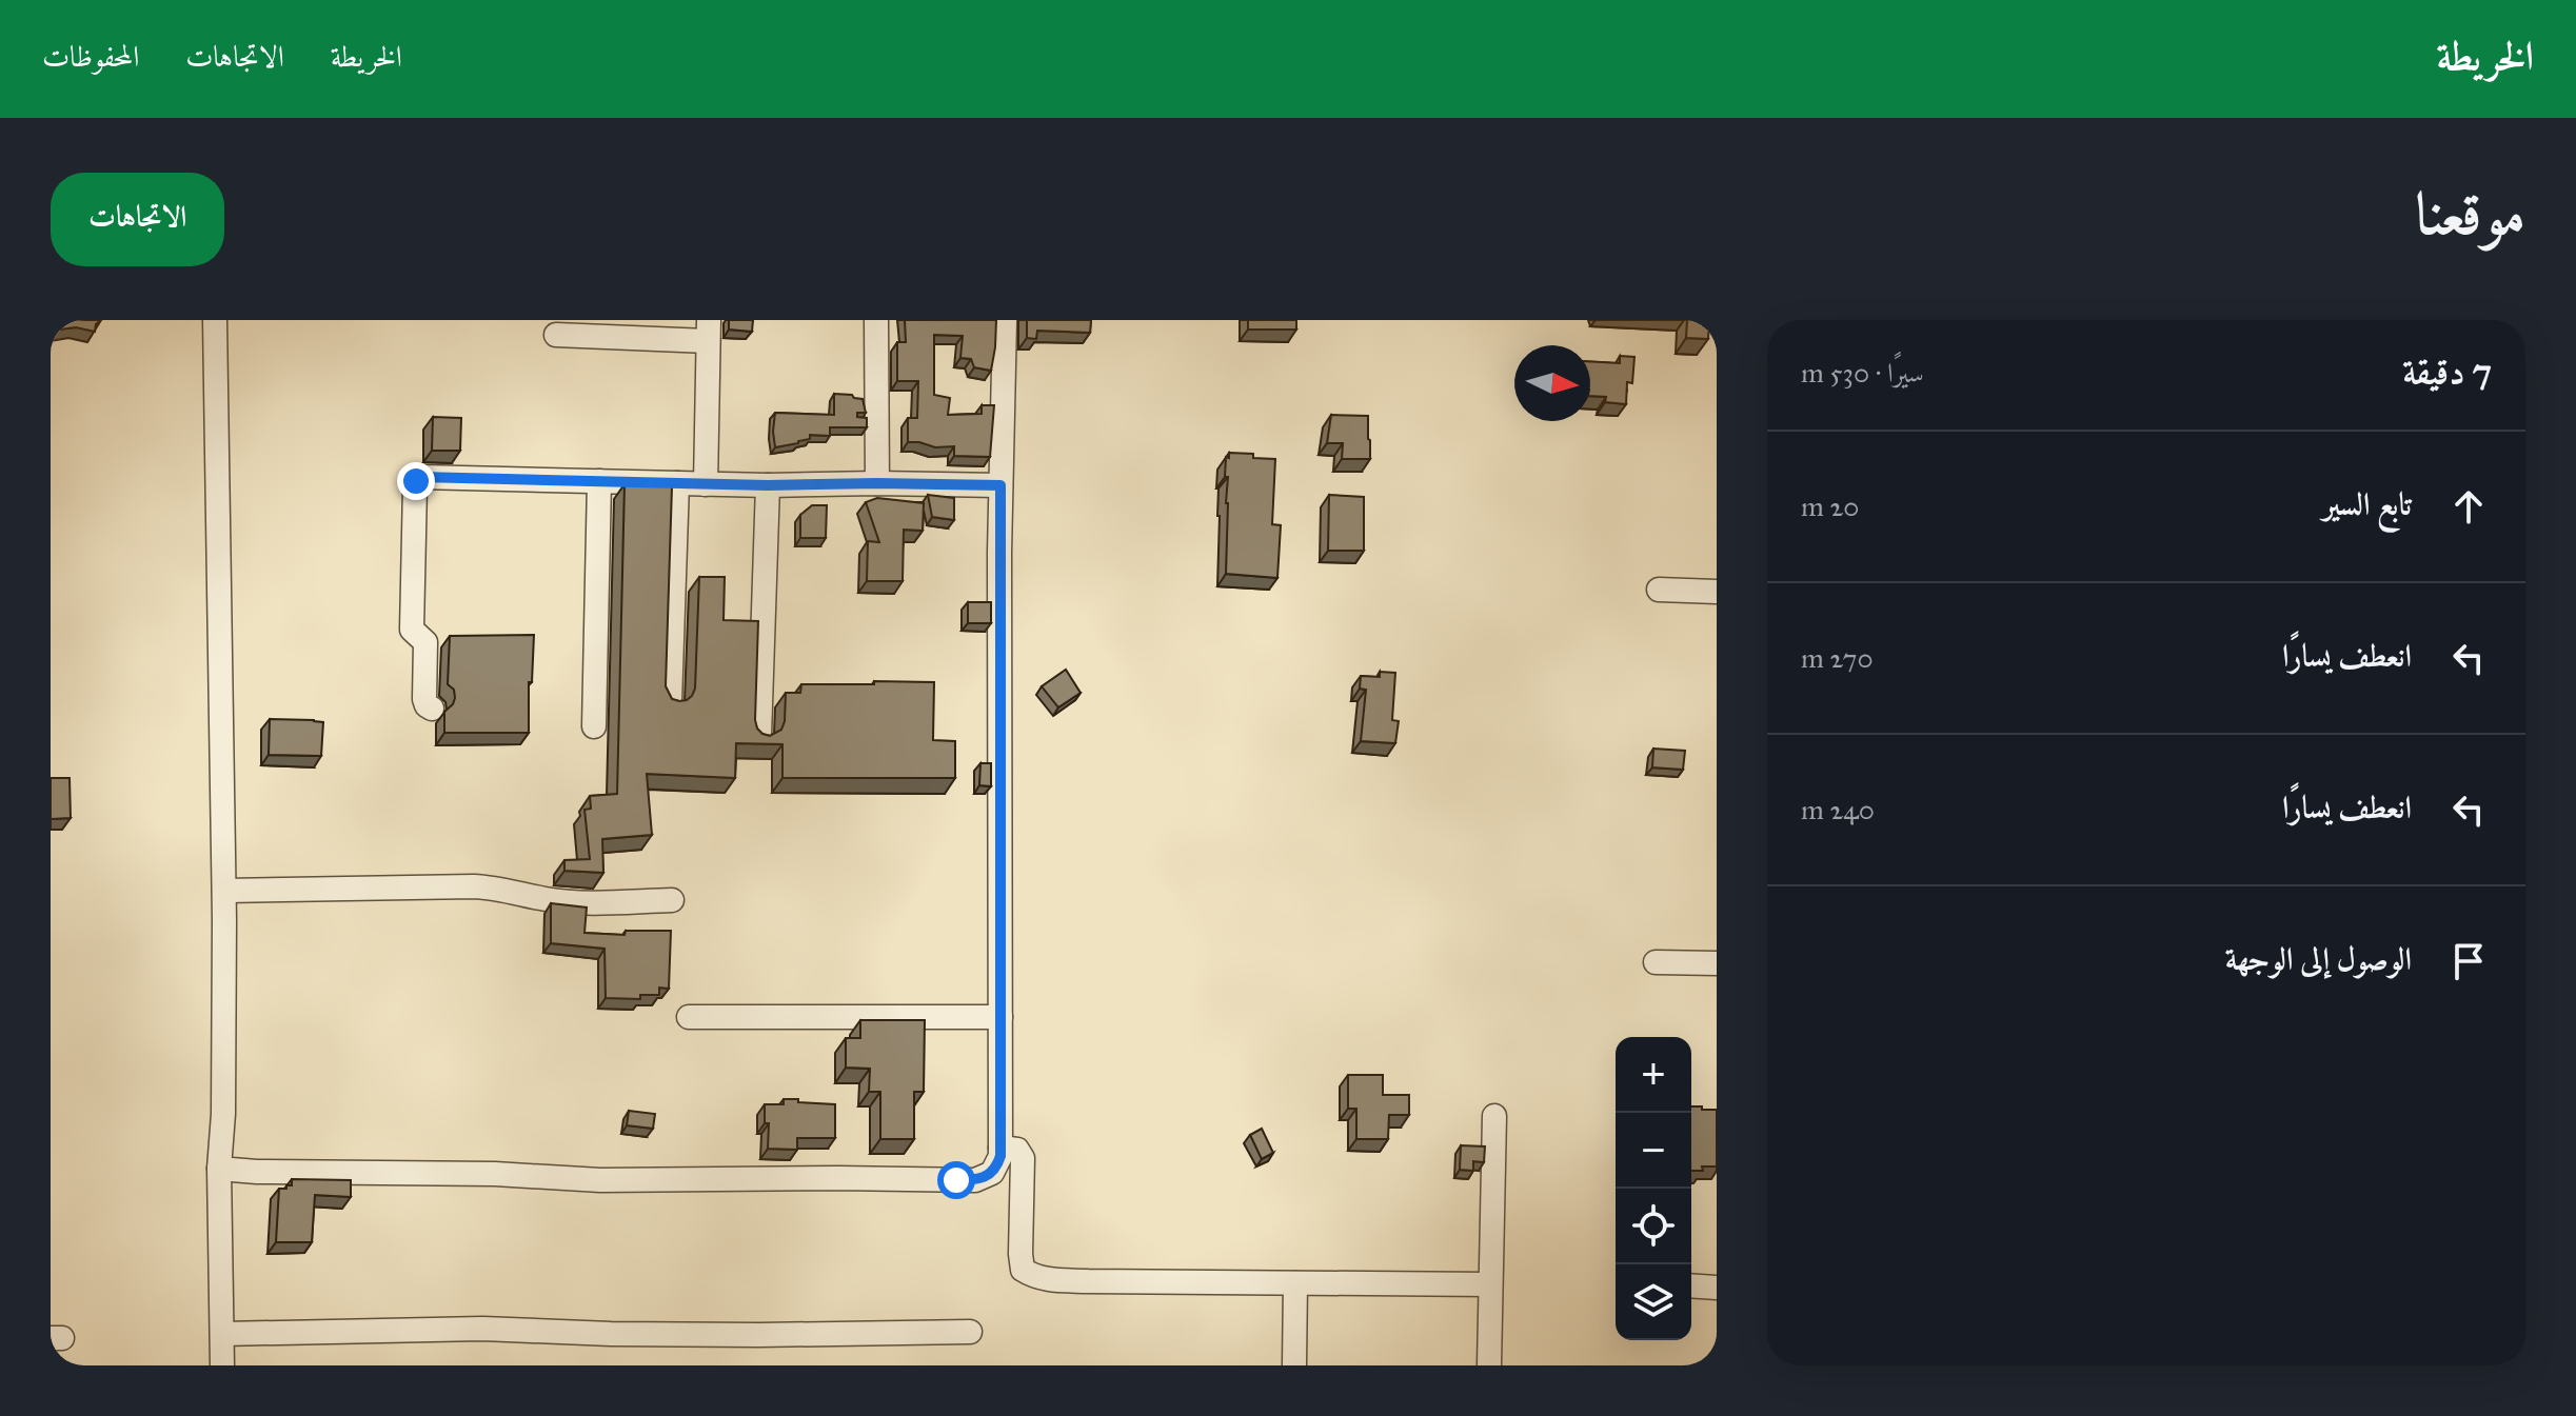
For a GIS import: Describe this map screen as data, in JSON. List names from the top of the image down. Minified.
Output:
{"north":"right","page":{"header":"الخريطة","nav":["الخريطة","الاتجاهات","المحفوظات"],"title":"موقعنا","buttons":"الاتجاهات","heading":["7 دقيقة","سيرًا · 530 m"],"list":[["تابع السير","20 m"],["انعطف يسارًا","270 m"],["انعطف يسارًا","240 m"],"الوصول إلى الوجهة"],"map_buttons":["+","−"]}}
